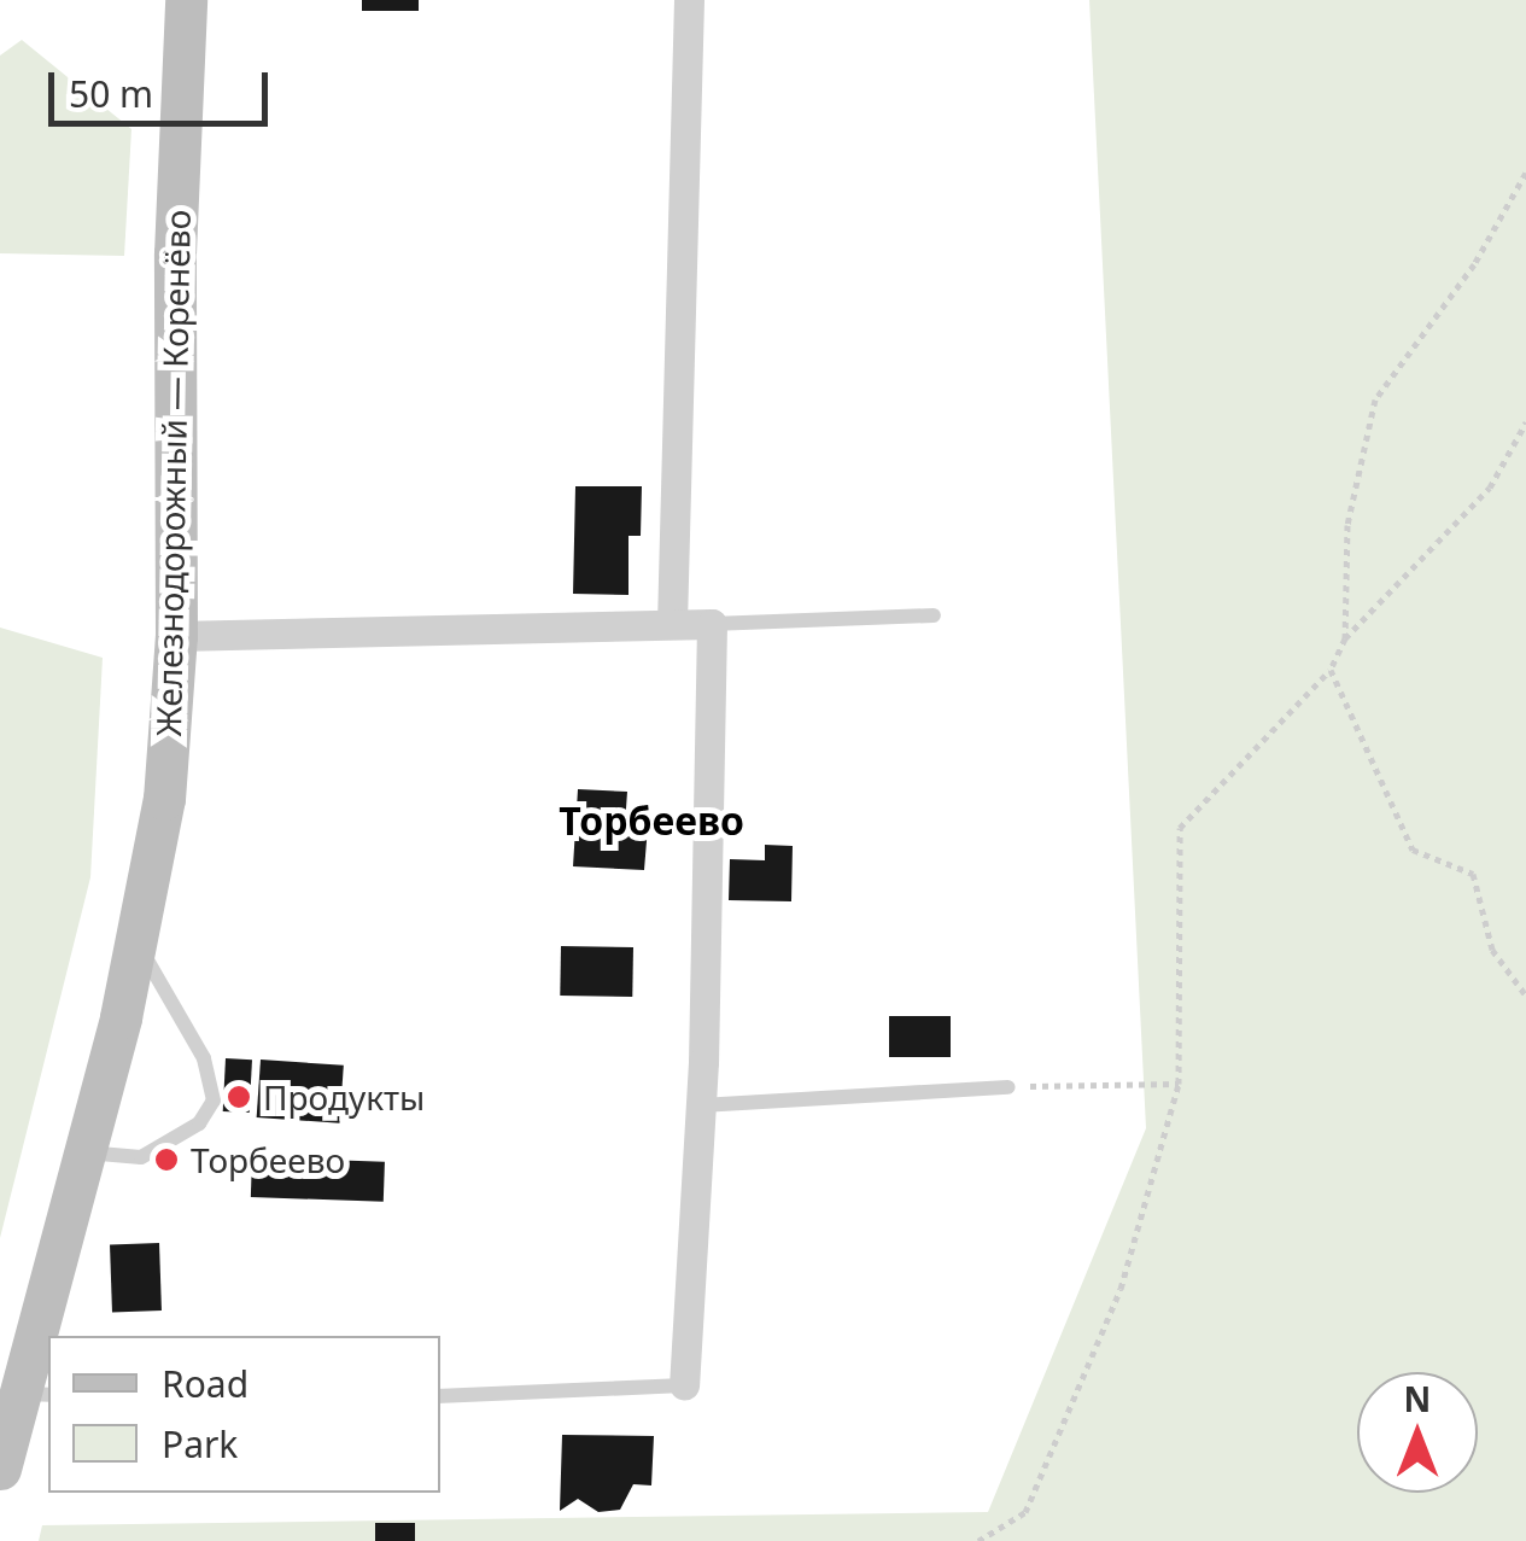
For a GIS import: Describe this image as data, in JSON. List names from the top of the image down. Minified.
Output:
{"streets":{"main road":["Железнодорожный — Коренёво"]},"districts":["Торбеево"],"places":["Продукты","Торбеево"],"legend":["Road","Park"],"scale_bar":"50 m","north":"top"}
